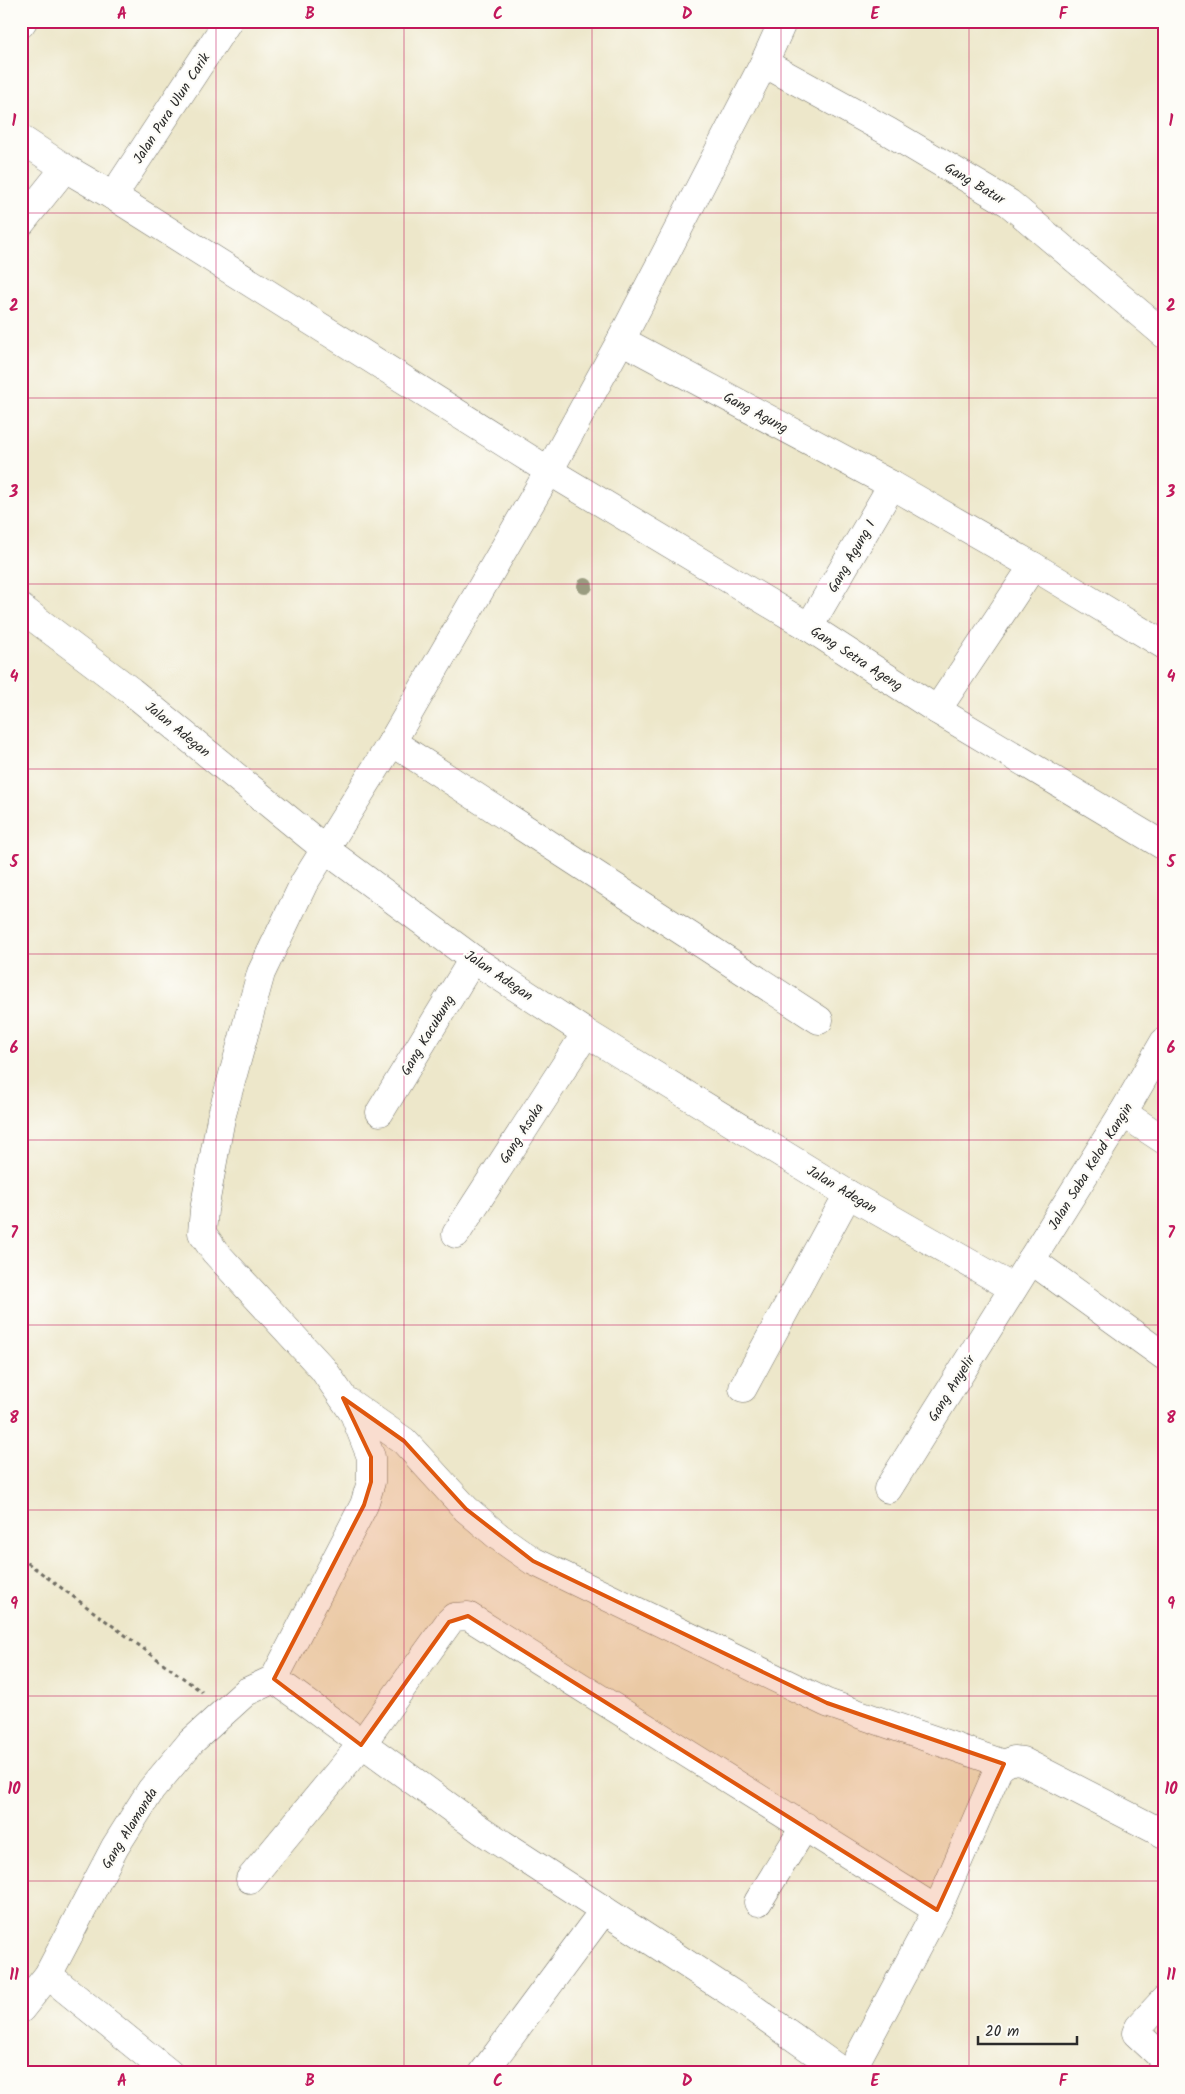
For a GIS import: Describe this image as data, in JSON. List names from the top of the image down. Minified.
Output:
{"streets":{"street":["Jalan Pura Ulun Carik","Gang Batur","Gang Agung","Gang Agung I","Gang Setra Ageng","Jalan Adegan","Gang Kacubung","Gang Asoka","Jalan Saba Kelod Kangin","Gang Anyelir","Gang Alamanda"]},"crossings":[["Jalan Pura Ulun Carik","Gang Setra Ageng"],["Gang Agung","Gang Agung I"],["Gang Agung I","Gang Setra Ageng"],["Jalan Adegan","Gang Kacubung"],["Jalan Adegan","Gang Asoka"],["Jalan Adegan","Jalan Saba Kelod Kangin"],["Jalan Adegan","Gang Anyelir"],["Jalan Saba Kelod Kangin","Gang Anyelir"]],"scale_bar":"20 m","grid":{"columns":["A","B","C","D","E","F"],"rows":["1","2","3","4","5","6","7","8","9","10","11"]}}
